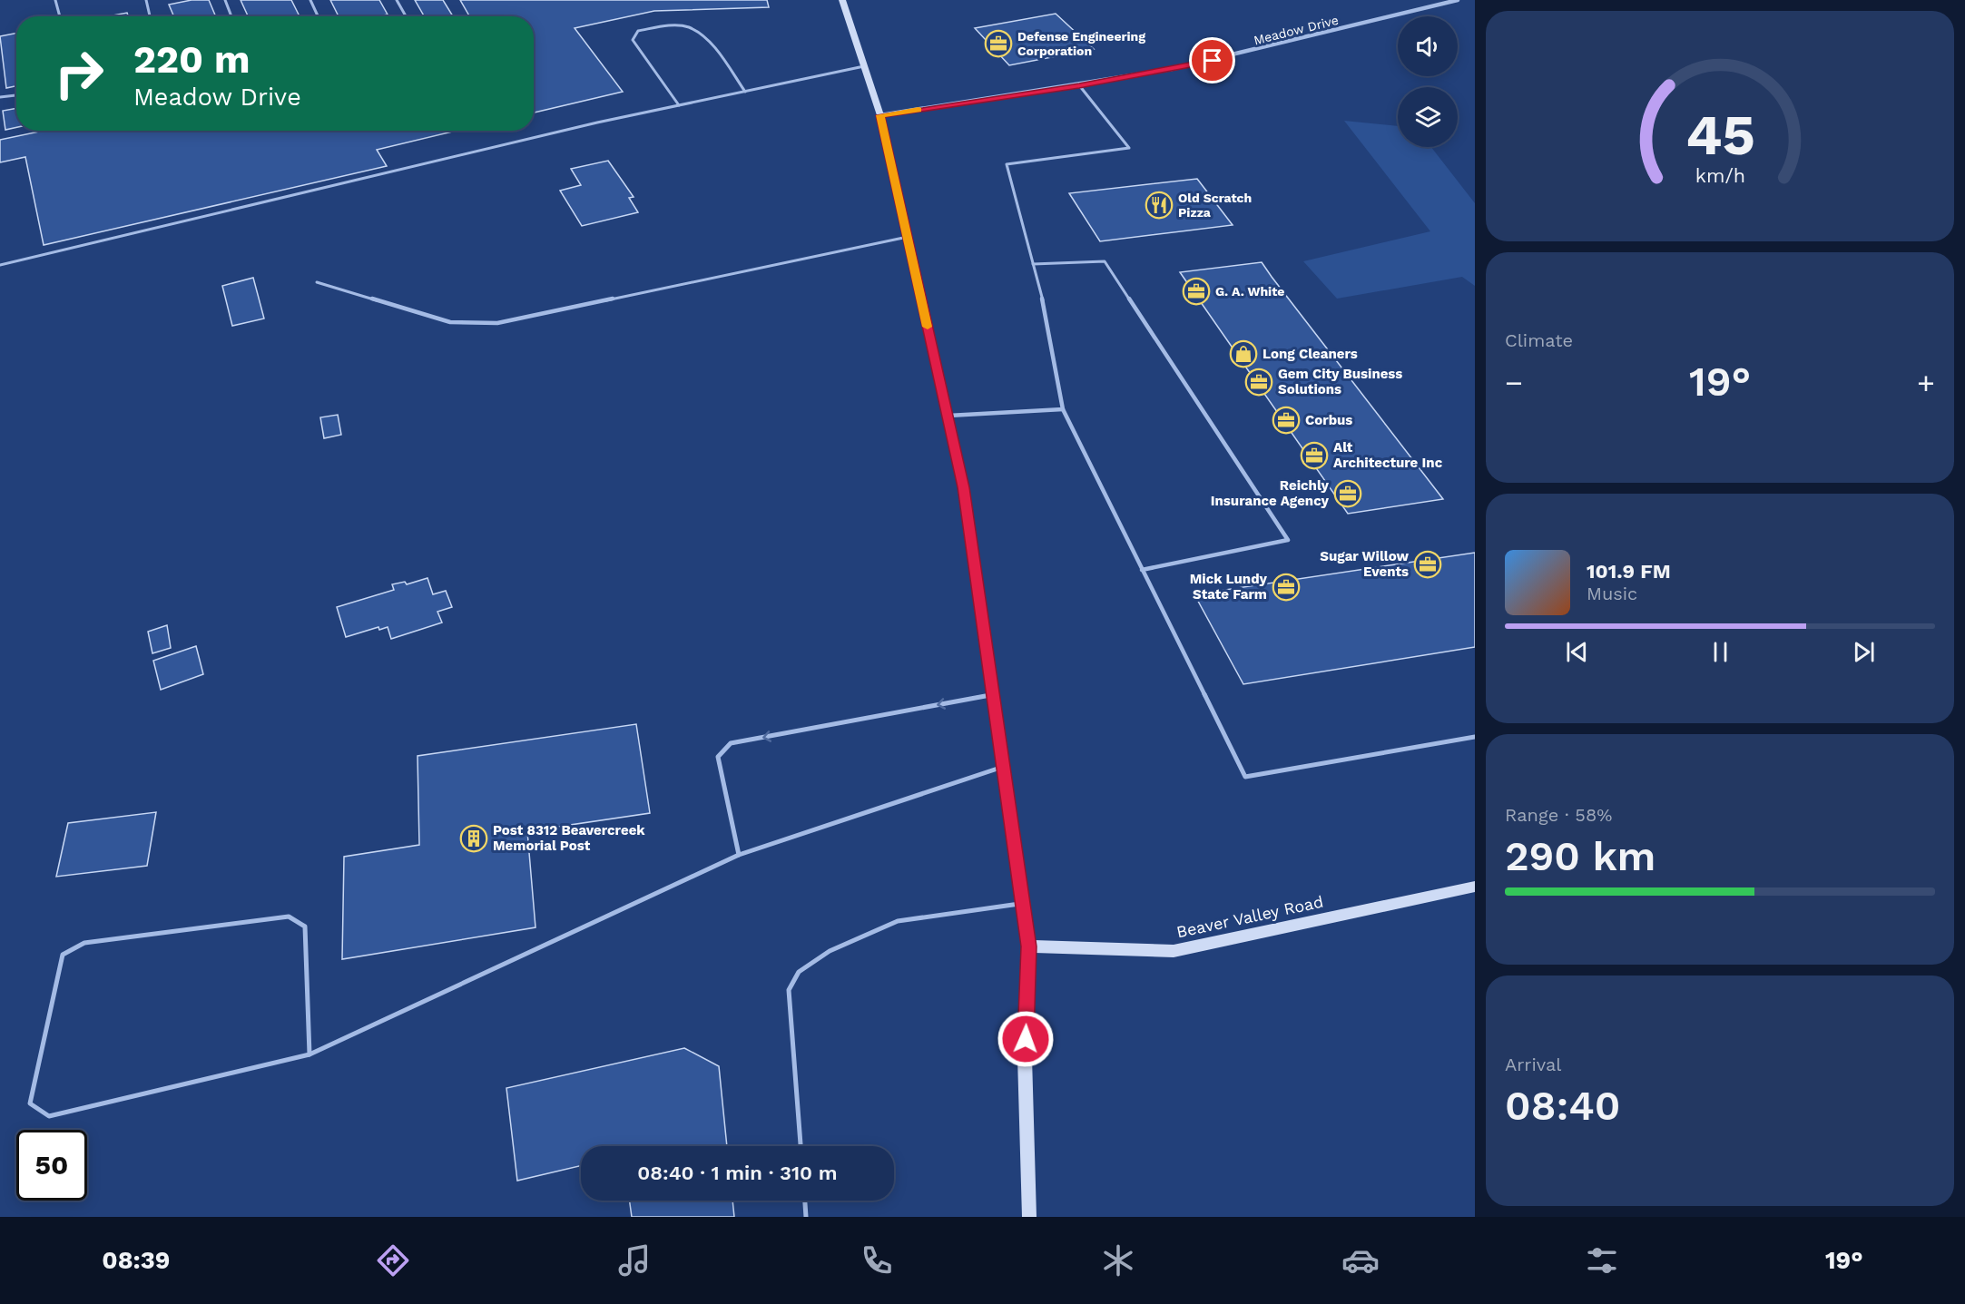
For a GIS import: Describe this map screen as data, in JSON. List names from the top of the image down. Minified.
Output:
{"streets":{"main road":["Beaver Valley Road"],"street":["Meadow Drive"]},"places":{"office":["Defense Engineering Corporation","G. A. White","Gem City Business Solutions","Corbus","Alt Architecture Inc","Reichly Insurance Agency","Sugar Willow Events","Mick Lundy State Farm"],"restaurant":["Old Scratch Pizza"],"shop":["Long Cleaners"],"building":["Post 8312 Beavercreek Memorial Post"]},"page":{"turn":["220 m","Meadow Drive"],"tile":["Climate",["Range · 58%","290 km"],["Arrival","08:40"]],"heat":["−","19°","+"],"song":["101.9 FM","Music"],"limit":"50","trip":"08:40 · 1 min · 310 m","tabs":["08:39","19°"],"gauge":["45","km/h"]}}
